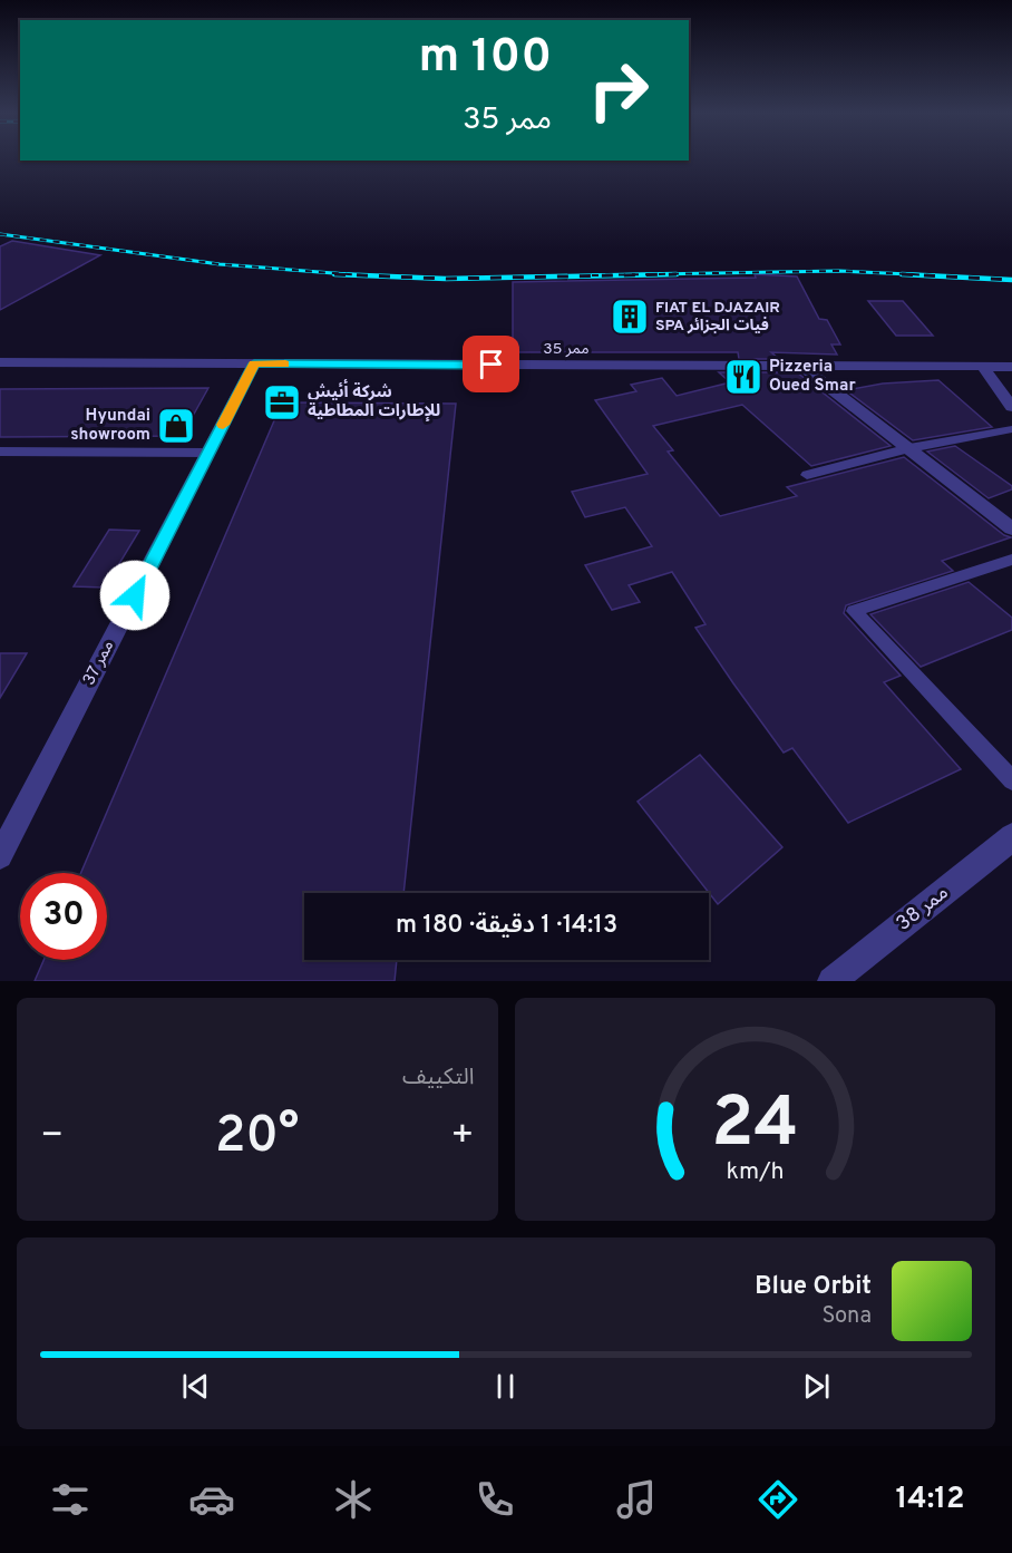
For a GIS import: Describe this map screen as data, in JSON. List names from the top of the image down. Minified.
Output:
{"streets":{"street":["ممر 35","ممر 37","ممر 38"]},"crossings":[["ممر 35","ممر 37"]],"places":{"building":["FIAT EL DJAZAIR SPA فيات الجزائر"],"restaurant":["Pizzeria Oued Smar"],"office":["شركة أئيش للإطارات المطاطية"],"shop":["Hyundai showroom"]},"page":{"turn":["100 m","ممر 35"],"limit":"30","trip":"14:13 · 1 دقيقة · 180 m","tile":"التكييف","heat":["−","20°","+"],"song":["Blue Orbit","Sona"],"tabs":"14:12","gauge":["24","km/h"]}}
